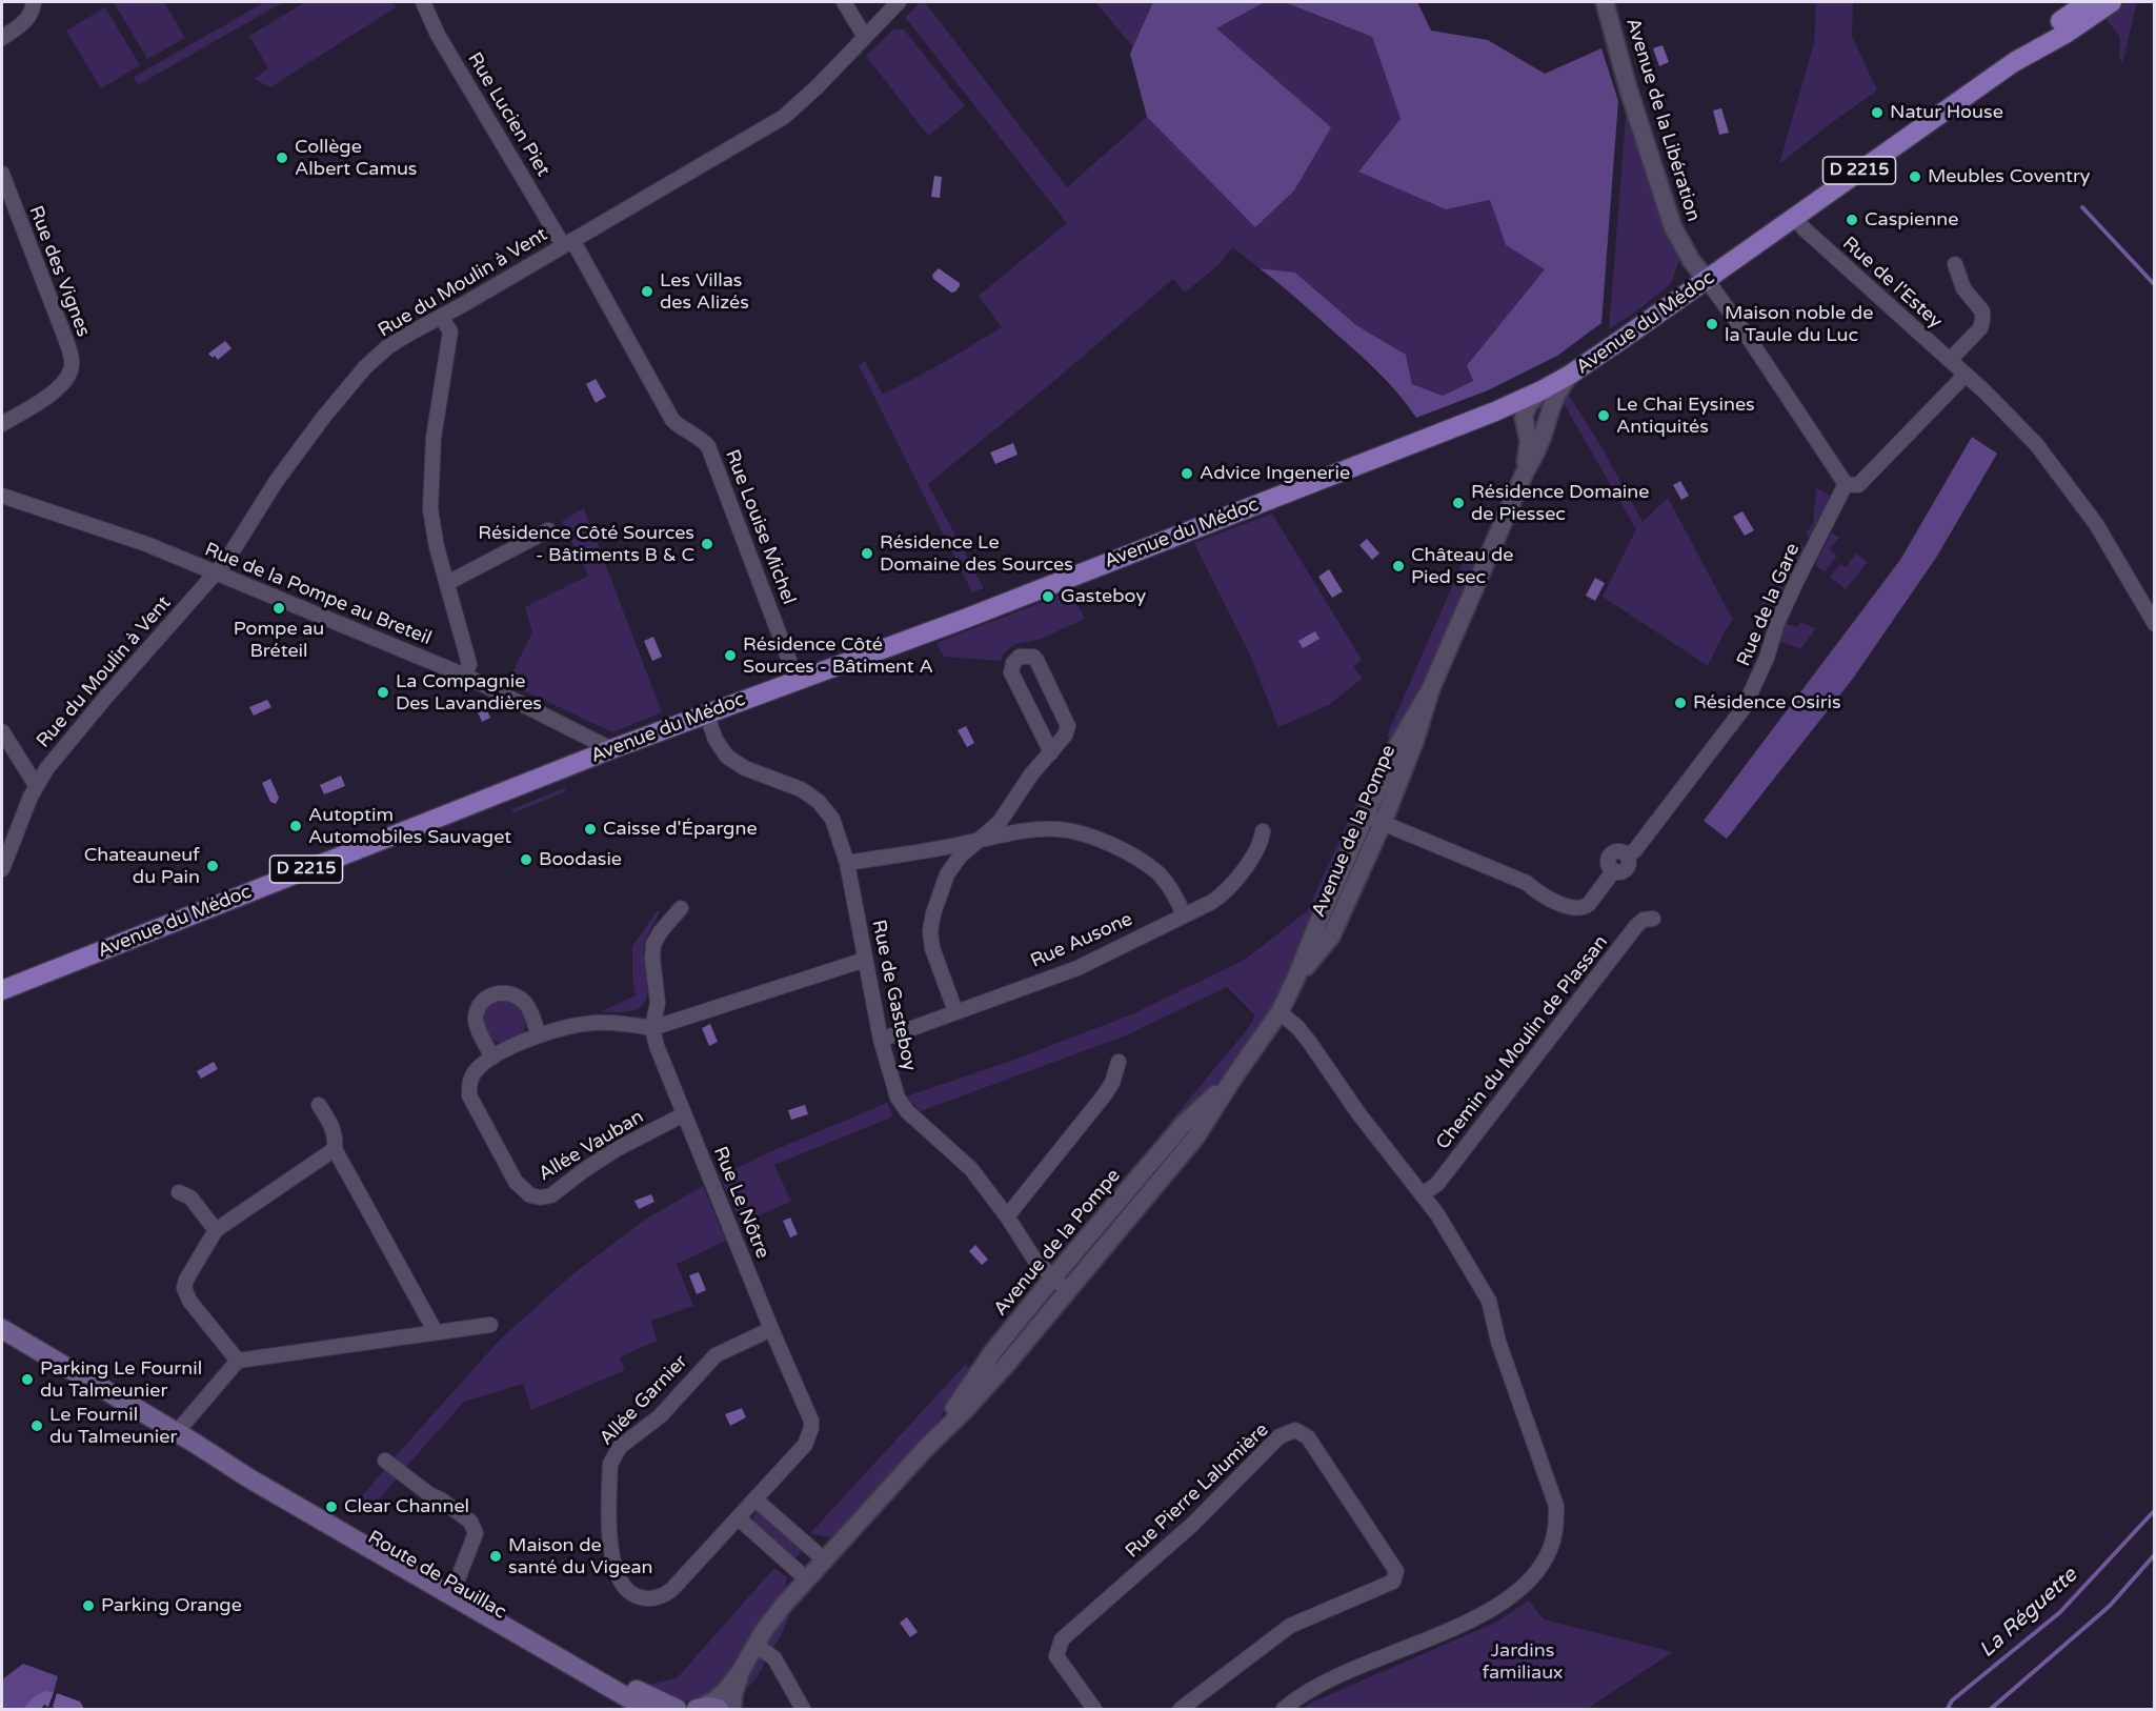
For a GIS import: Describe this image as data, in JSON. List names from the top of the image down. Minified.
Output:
{"streets":{"main road":["D 2215","Avenue du Médoc","Route de Pauillac"],"street":["Rue Lucien Piet","Avenue de la Libération","Rue des Vignes","Rue du Moulin à Vent","Rue de l'Estey","Rue Louise Michel","Rue de la Pompe au Breteil","Rue de la Gare","Avenue de la Pompe","Rue Ausone","Rue de Gasteboy","Chemin du Moulin de Plassan","Allée Vauban","Rue Le Nôtre","Allée Garnier","Rue Pierre Lalumière"]},"crossings":[["Rue Lucien Piet","Rue du Moulin à Vent"],["Rue Lucien Piet","Rue Louise Michel"],["Avenue de la Libération","Avenue du Médoc"],["Rue du Moulin à Vent","Rue Louise Michel"],["Rue du Moulin à Vent","Rue de la Pompe au Breteil"],["Rue de l'Estey","Avenue du Médoc"],["Avenue du Médoc","Rue Louise Michel"],["Avenue du Médoc","Rue de la Pompe au Breteil"],["Avenue du Médoc","Avenue de la Pompe"],["Avenue du Médoc","Rue de Gasteboy"],["Rue de la Gare","Avenue de la Pompe"],["Avenue de la Pompe","Rue de Gasteboy"],["Avenue de la Pompe","Route de Pauillac"],["Rue Ausone","Rue de Gasteboy"],["Allée Vauban","Rue Le Nôtre"],["Rue Le Nôtre","Allée Garnier"]],"water":["La Réguette"],"parks":["Jardins familiaux"],"places":["Natur House","Collège Albert Camus","Meubles Coventry","Caspienne","Les Villas des Alizés","Maison noble de la Taule du Luc","Le Chai Eysines Antiquités","Advice Ingenerie","Résidence Domaine de Piessec","Résidence Côté Sources - Bâtiments B & C","Résidence Le Domaine des Sources","Château de Pied sec","Gasteboy","Pompe au Bréteil","Résidence Côté Sources - Bâtiment A","La Compagnie Des Lavandières","Résidence Osiris","Autoptim Automobiles Sauvaget","Caisse d'Épargne","Boodasie","Chateauneuf du Pain","Parking Le Fournil du Talmeunier","Le Fournil du Talmeunier","Clear Channel","Maison de santé du Vigean","Parking Orange"]}
